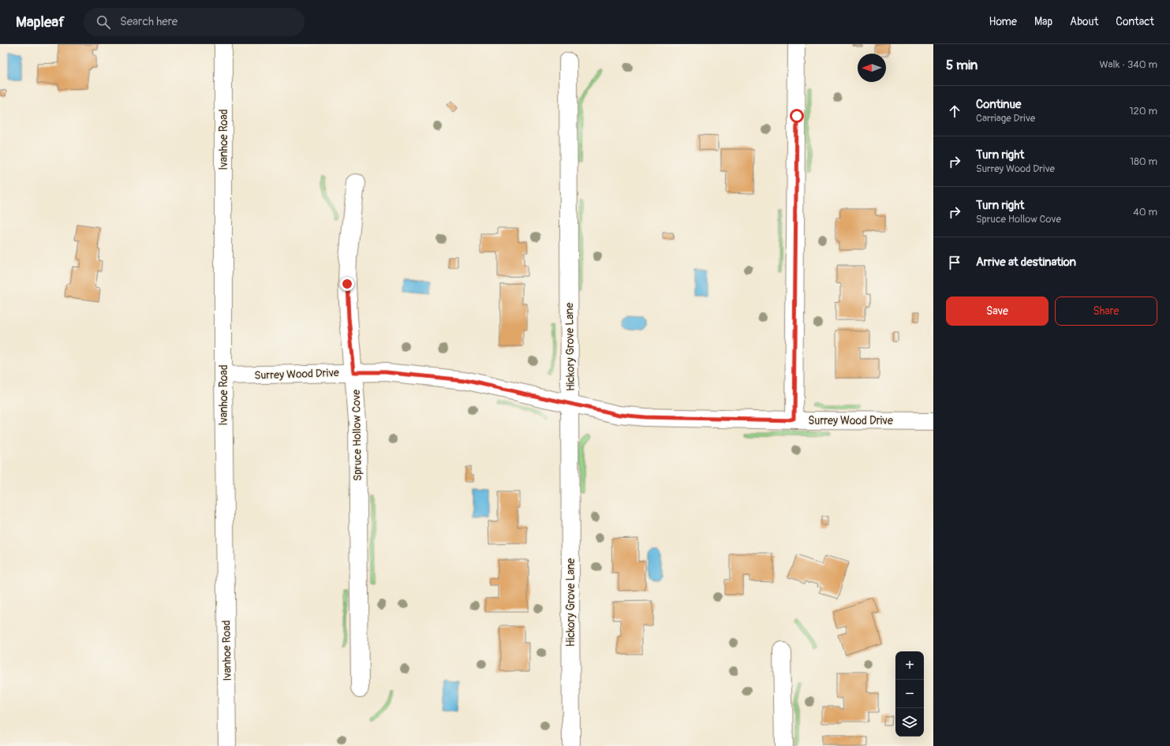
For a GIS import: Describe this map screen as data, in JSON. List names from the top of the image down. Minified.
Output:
{"streets":{"street":["Ivanhoe Road","Hickory Grove Lane","Surrey Wood Drive","Spruce Hollow Cove"]},"crossings":[["Ivanhoe Road","Surrey Wood Drive"],["Hickory Grove Lane","Surrey Wood Drive"],["Surrey Wood Drive","Spruce Hollow Cove"]],"north":"left","page":{"header":"Mapleaf","search":"Search here","nav":["Home","Map","About","Contact"],"heading":["5 min","Walk · 340 m"],"list":[["Continue","Carriage Drive","120 m"],["Turn right","Surrey Wood Drive","180 m"],["Turn right","Spruce Hollow Cove","40 m"],"Arrive at destination"],"buttons":["Save","Share"],"map_buttons":["+","−"]}}
